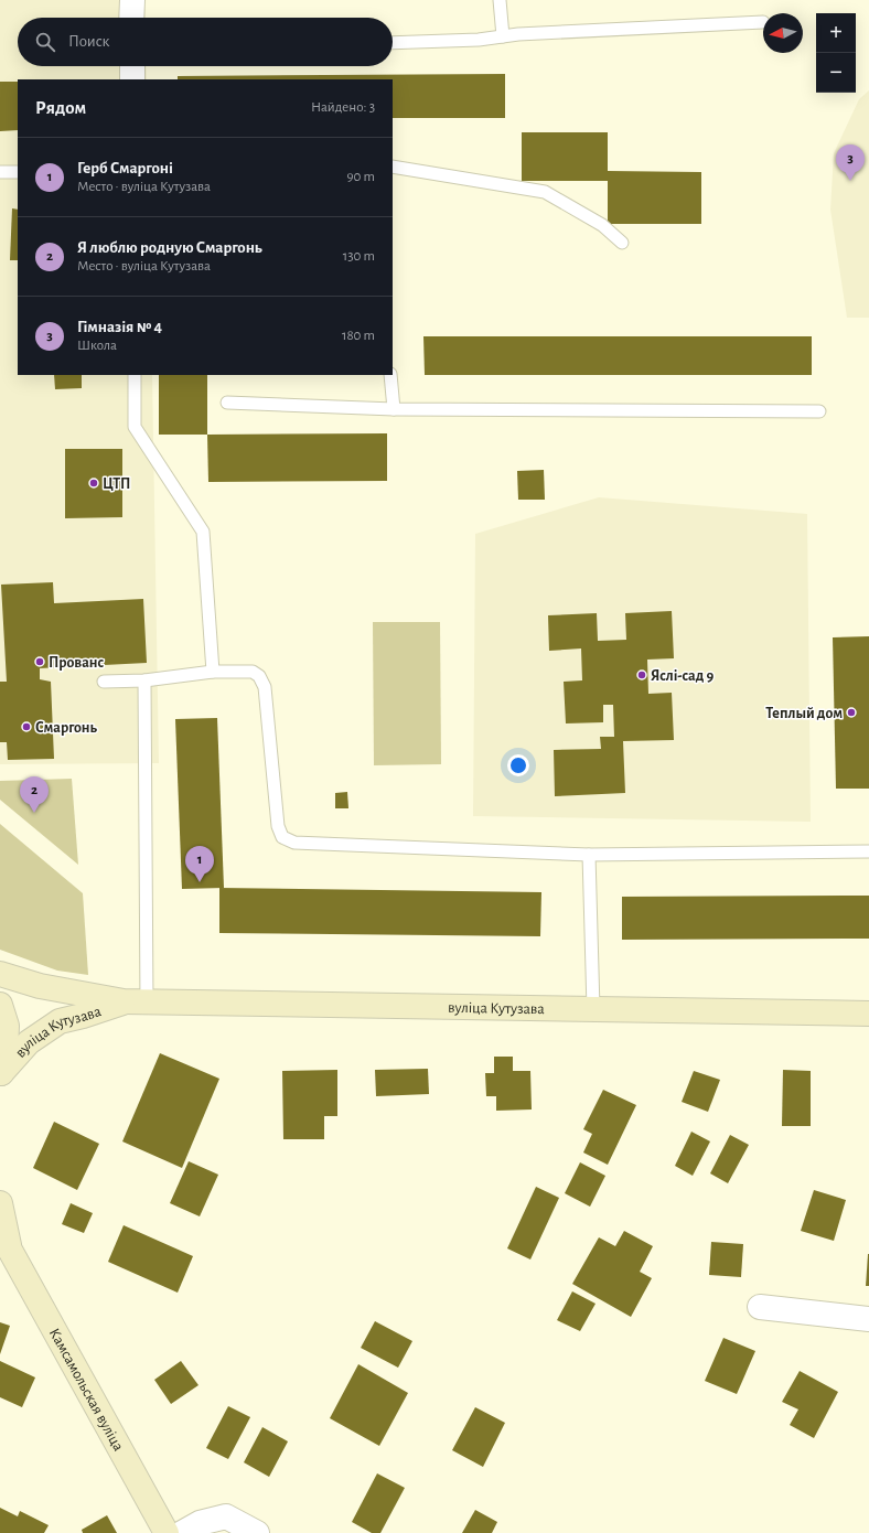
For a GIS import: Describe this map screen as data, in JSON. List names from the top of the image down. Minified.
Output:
{"streets":{"main road":["вуліца Кутузава","Камсамольская вуліца"]},"places":["ЦТП","Прованс","Яслі-сад 9","Теплый дом","Смаргонь"],"north":"left","page":{"map_buttons":["+","−"],"search":"Поиск","heading":["Рядом","Найдено: 3"],"list":[{"mark":"1","name":"Герб Смаргоні","note":"Место · вуліца Кутузава","value":"90 m"},{"mark":"2","name":"Я люблю родную Смаргонь","note":"Место · вуліца Кутузава","value":"130 m"},{"mark":"3","name":"Гімназія № 4","note":"Школа","value":"180 m"}],"pins":["3","2","1"]}}
